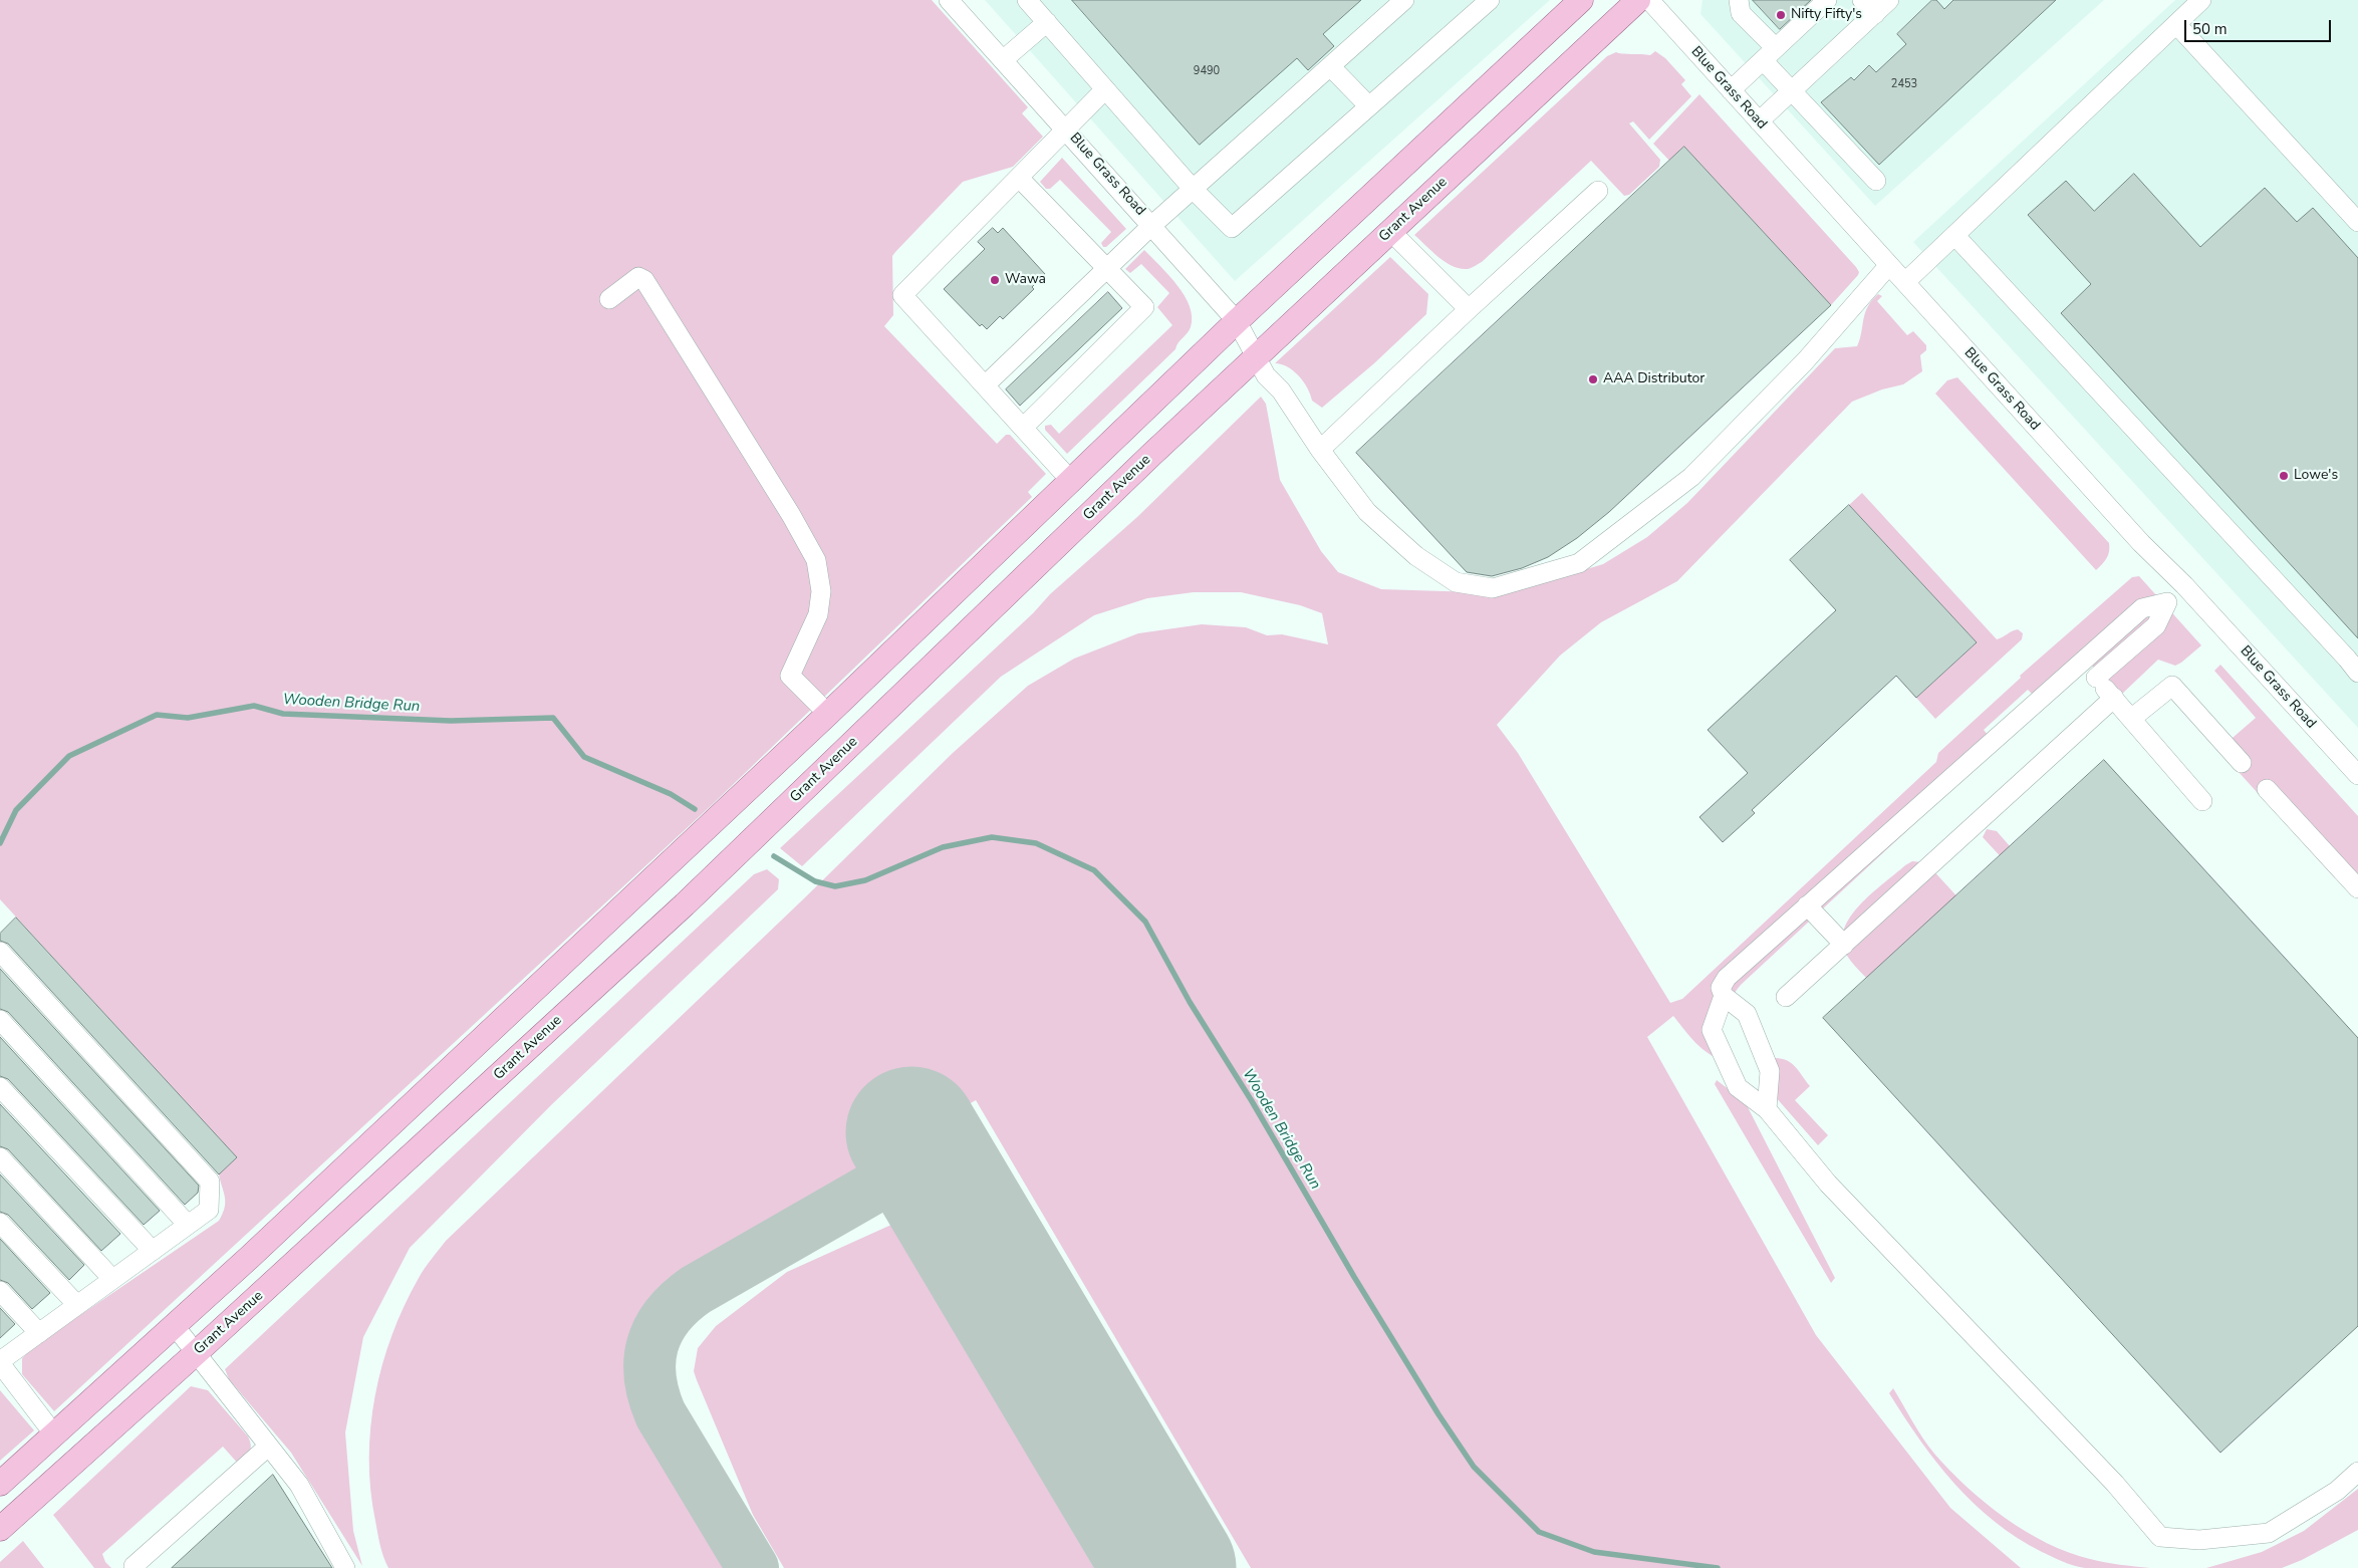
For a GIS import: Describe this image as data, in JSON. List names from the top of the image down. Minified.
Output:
{"streets":{"main road":["Grant Avenue"],"street":["Blue Grass Road"]},"crossings":[["Blue Grass Road","Grant Avenue"]],"water":["Wooden Bridge Run"],"places":["Nifty Fifty's","Wawa","AAA Distributor","Lowe's"],"house_numbers":["9490","2453"],"scale_bar":"50 m"}
